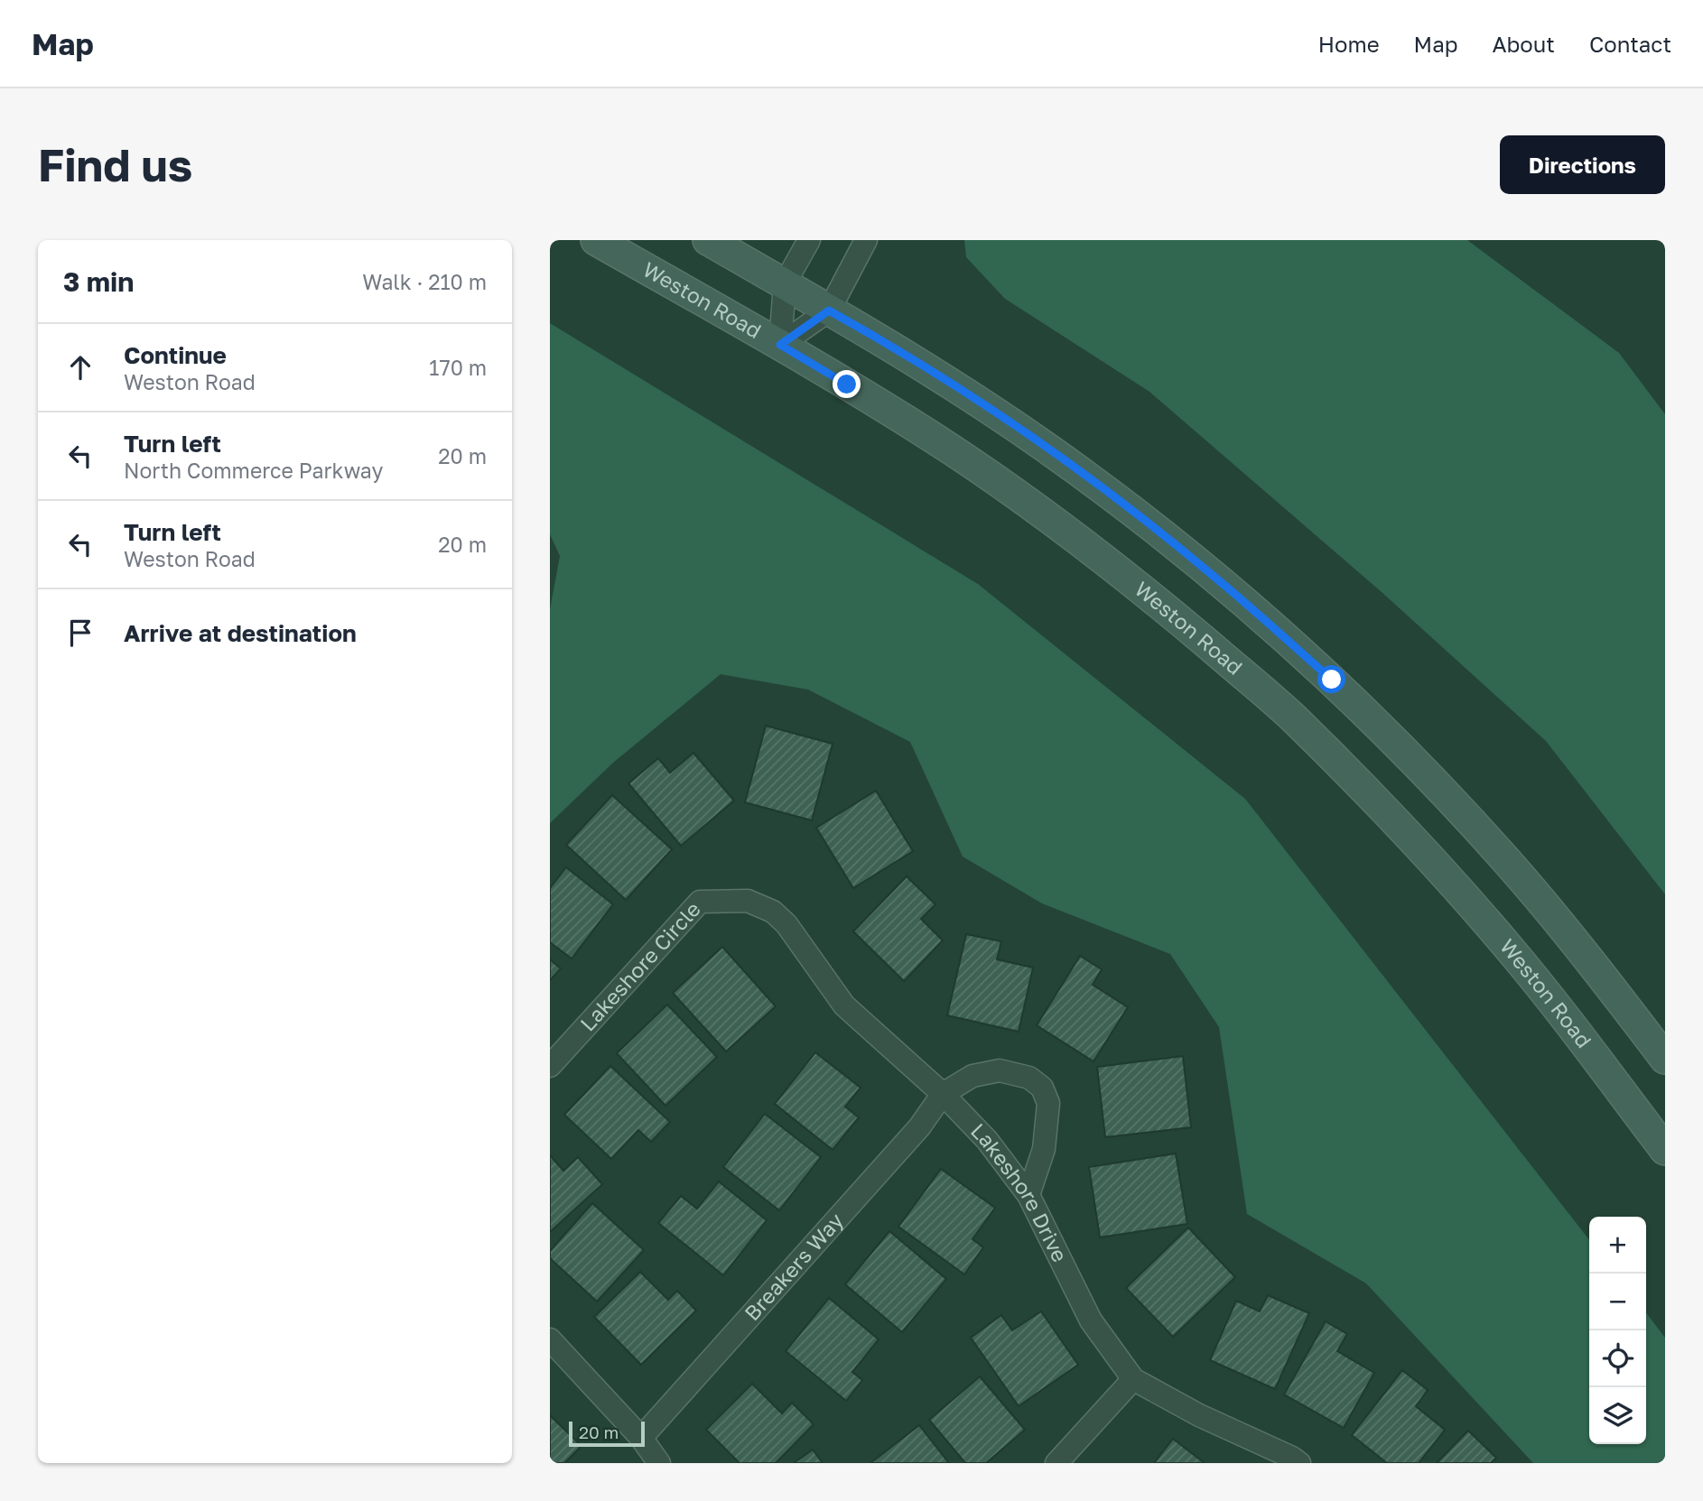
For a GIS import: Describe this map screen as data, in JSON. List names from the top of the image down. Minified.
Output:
{"streets":{"main road":["Weston Road"],"street":["Lakeshore Circle","Lakeshore Drive","Breakers Way"]},"crossings":[["Lakeshore Circle","Lakeshore Drive"],["Lakeshore Drive","Breakers Way"]],"scale_bar":"20 m","page":{"header":"Map","nav":["Home","Map","About","Contact"],"buttons":"Directions","title":"Find us","heading":["3 min","Walk · 210 m"],"list":[["Continue","Weston Road","170 m"],["Turn left","North Commerce Parkway","20 m"],["Turn left","Weston Road","20 m"],"Arrive at destination"],"map_buttons":["+","−"],"scale":"20 m"}}
